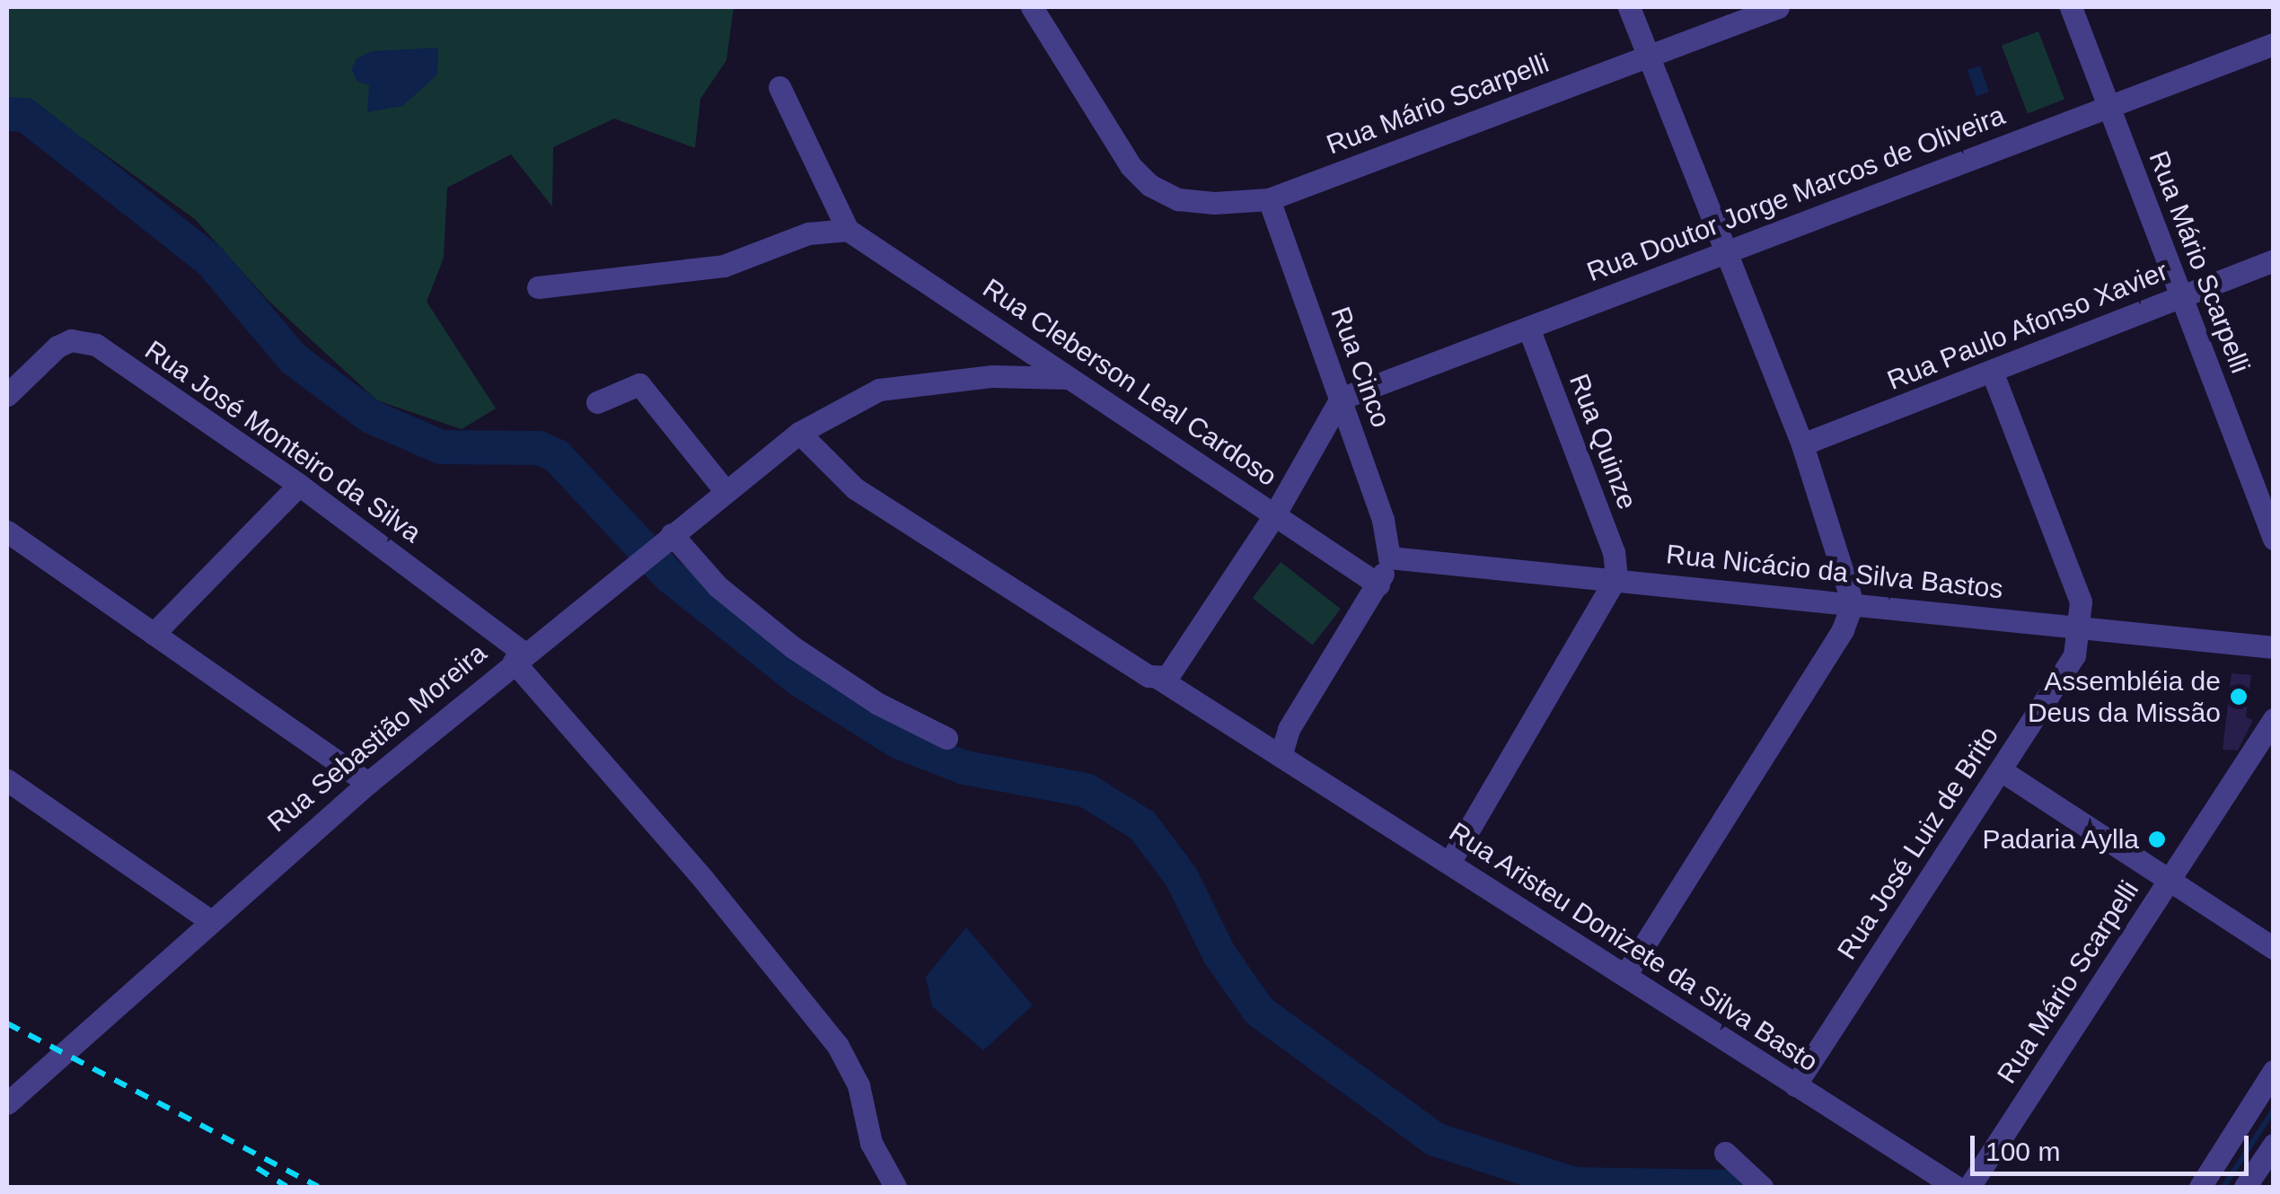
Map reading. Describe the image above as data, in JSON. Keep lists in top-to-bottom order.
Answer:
{
  "streets": {
    "street": [
      "Rua Mário Scarpelli",
      "Rua Doutor Jorge Marcos de Oliveira",
      "Rua Paulo Afonso Xavier",
      "Rua Cinco",
      "Rua Cleberson Leal Cardoso",
      "Rua José Monteiro da Silva",
      "Rua Quinze",
      "Rua Nicácio da Silva Bastos",
      "Rua Sebastião Moreira",
      "Rua José Luiz de Brito",
      "Rua Aristeu Donizete da Silva Basto"
    ]
  },
  "crossings": [
    ["Rua Mário Scarpelli", "Rua Doutor Jorge Marcos de Oliveira"],
    ["Rua Mário Scarpelli", "Rua Paulo Afonso Xavier"],
    ["Rua Mário Scarpelli", "Rua Cinco"],
    ["Rua Doutor Jorge Marcos de Oliveira", "Rua Cinco"],
    ["Rua Doutor Jorge Marcos de Oliveira", "Rua Quinze"],
    ["Rua Cinco", "Rua Nicácio da Silva Bastos"],
    ["Rua Cleberson Leal Cardoso", "Rua Sebastião Moreira"],
    ["Rua José Monteiro da Silva", "Rua Sebastião Moreira"],
    ["Rua Quinze", "Rua Nicácio da Silva Bastos"],
    ["Rua Nicácio da Silva Bastos", "Rua José Luiz de Brito"],
    ["Rua Sebastião Moreira", "Rua Aristeu Donizete da Silva Basto"],
    ["Rua José Luiz de Brito", "Rua Aristeu Donizete da Silva Basto"]
  ],
  "places": ["Assembléia de Deus da Missão", "Padaria Aylla"],
  "scale_bar": "100 m"
}
